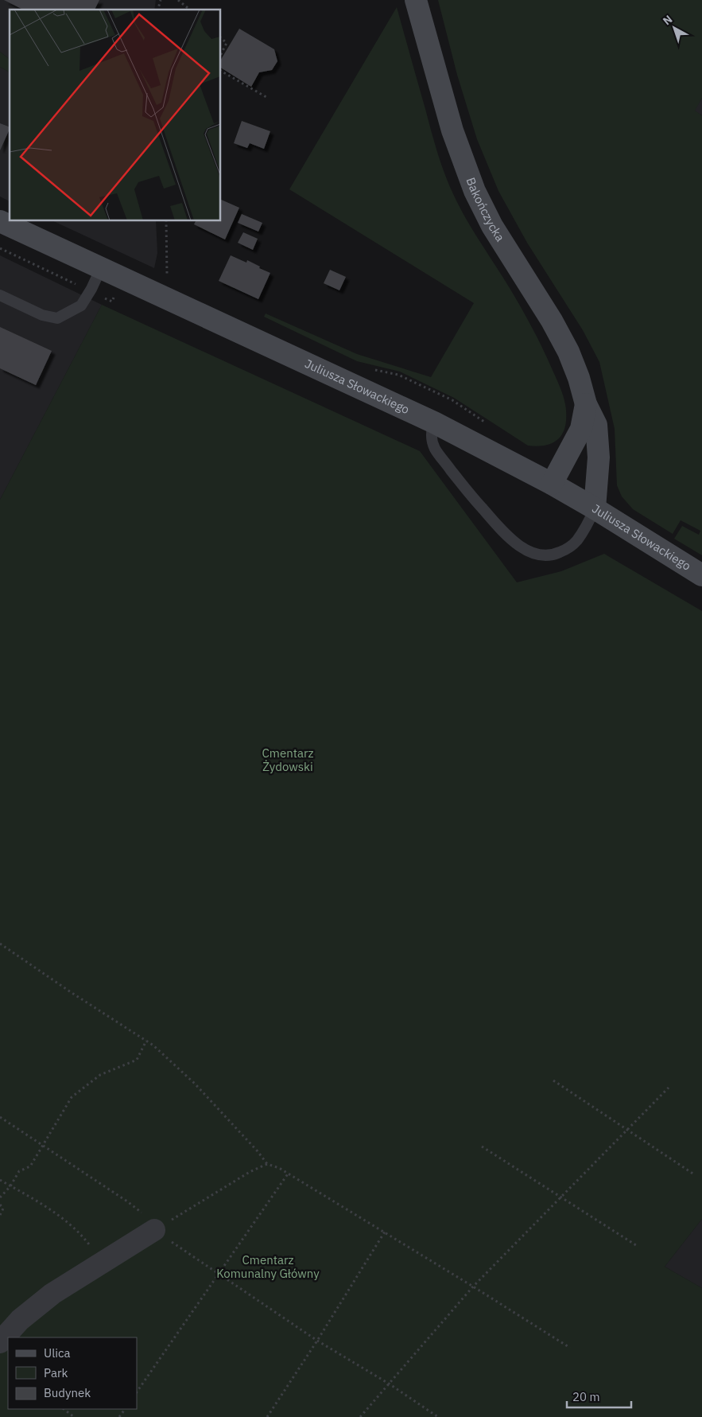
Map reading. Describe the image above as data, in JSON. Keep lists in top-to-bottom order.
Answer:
{
  "streets": {
    "street": ["Bakończycka", "Juliusza Słowackiego"]
  },
  "crossings": [
    ["Bakończycka", "Juliusza Słowackiego"]
  ],
  "parks": ["Cmentarz Żydowski", "Cmentarz Komunalny Główny"],
  "legend": ["Ulica", "Park", "Budynek"],
  "scale_bar": "20 m",
  "north": "top left"
}
